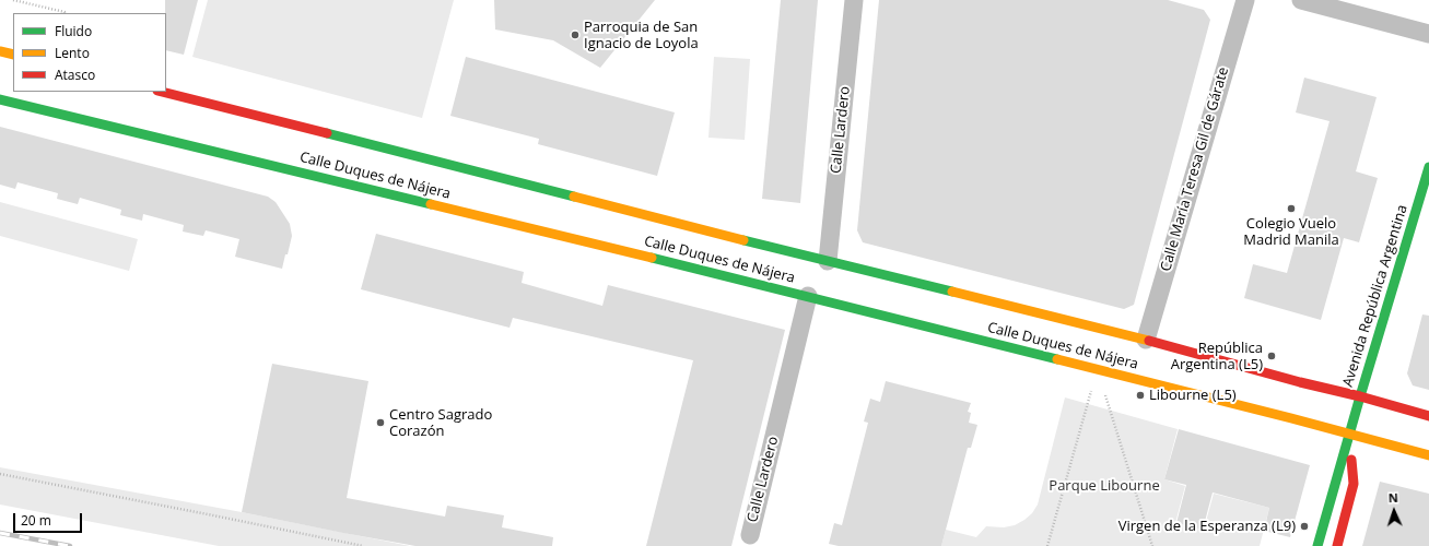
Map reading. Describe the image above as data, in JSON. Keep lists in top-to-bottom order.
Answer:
{
  "streets": {
    "main road": ["Calle Duques de Nájera", "Avenida República Argentina"],
    "street": ["Calle Lardero", "Calle María Teresa Gil de Gárate"]
  },
  "crossings": [
    ["Calle Lardero", "Calle Duques de Nájera"],
    ["Calle María Teresa Gil de Gárate", "Calle Duques de Nájera"],
    ["Calle Duques de Nájera", "Avenida República Argentina"]
  ],
  "parks": ["Parque Libourne"],
  "places": [
    "Parroquia de San Ignacio de Loyola",
    "Colegio Vuelo Madrid Manila",
    "República Argentina (L5)",
    "Libourne (L5)",
    "Centro Sagrado Corazón",
    "Virgen de la Esperanza (L9)"
  ],
  "legend": ["Fluido", "Lento", "Atasco"],
  "scale_bar": "20 m",
  "north": "top"
}
